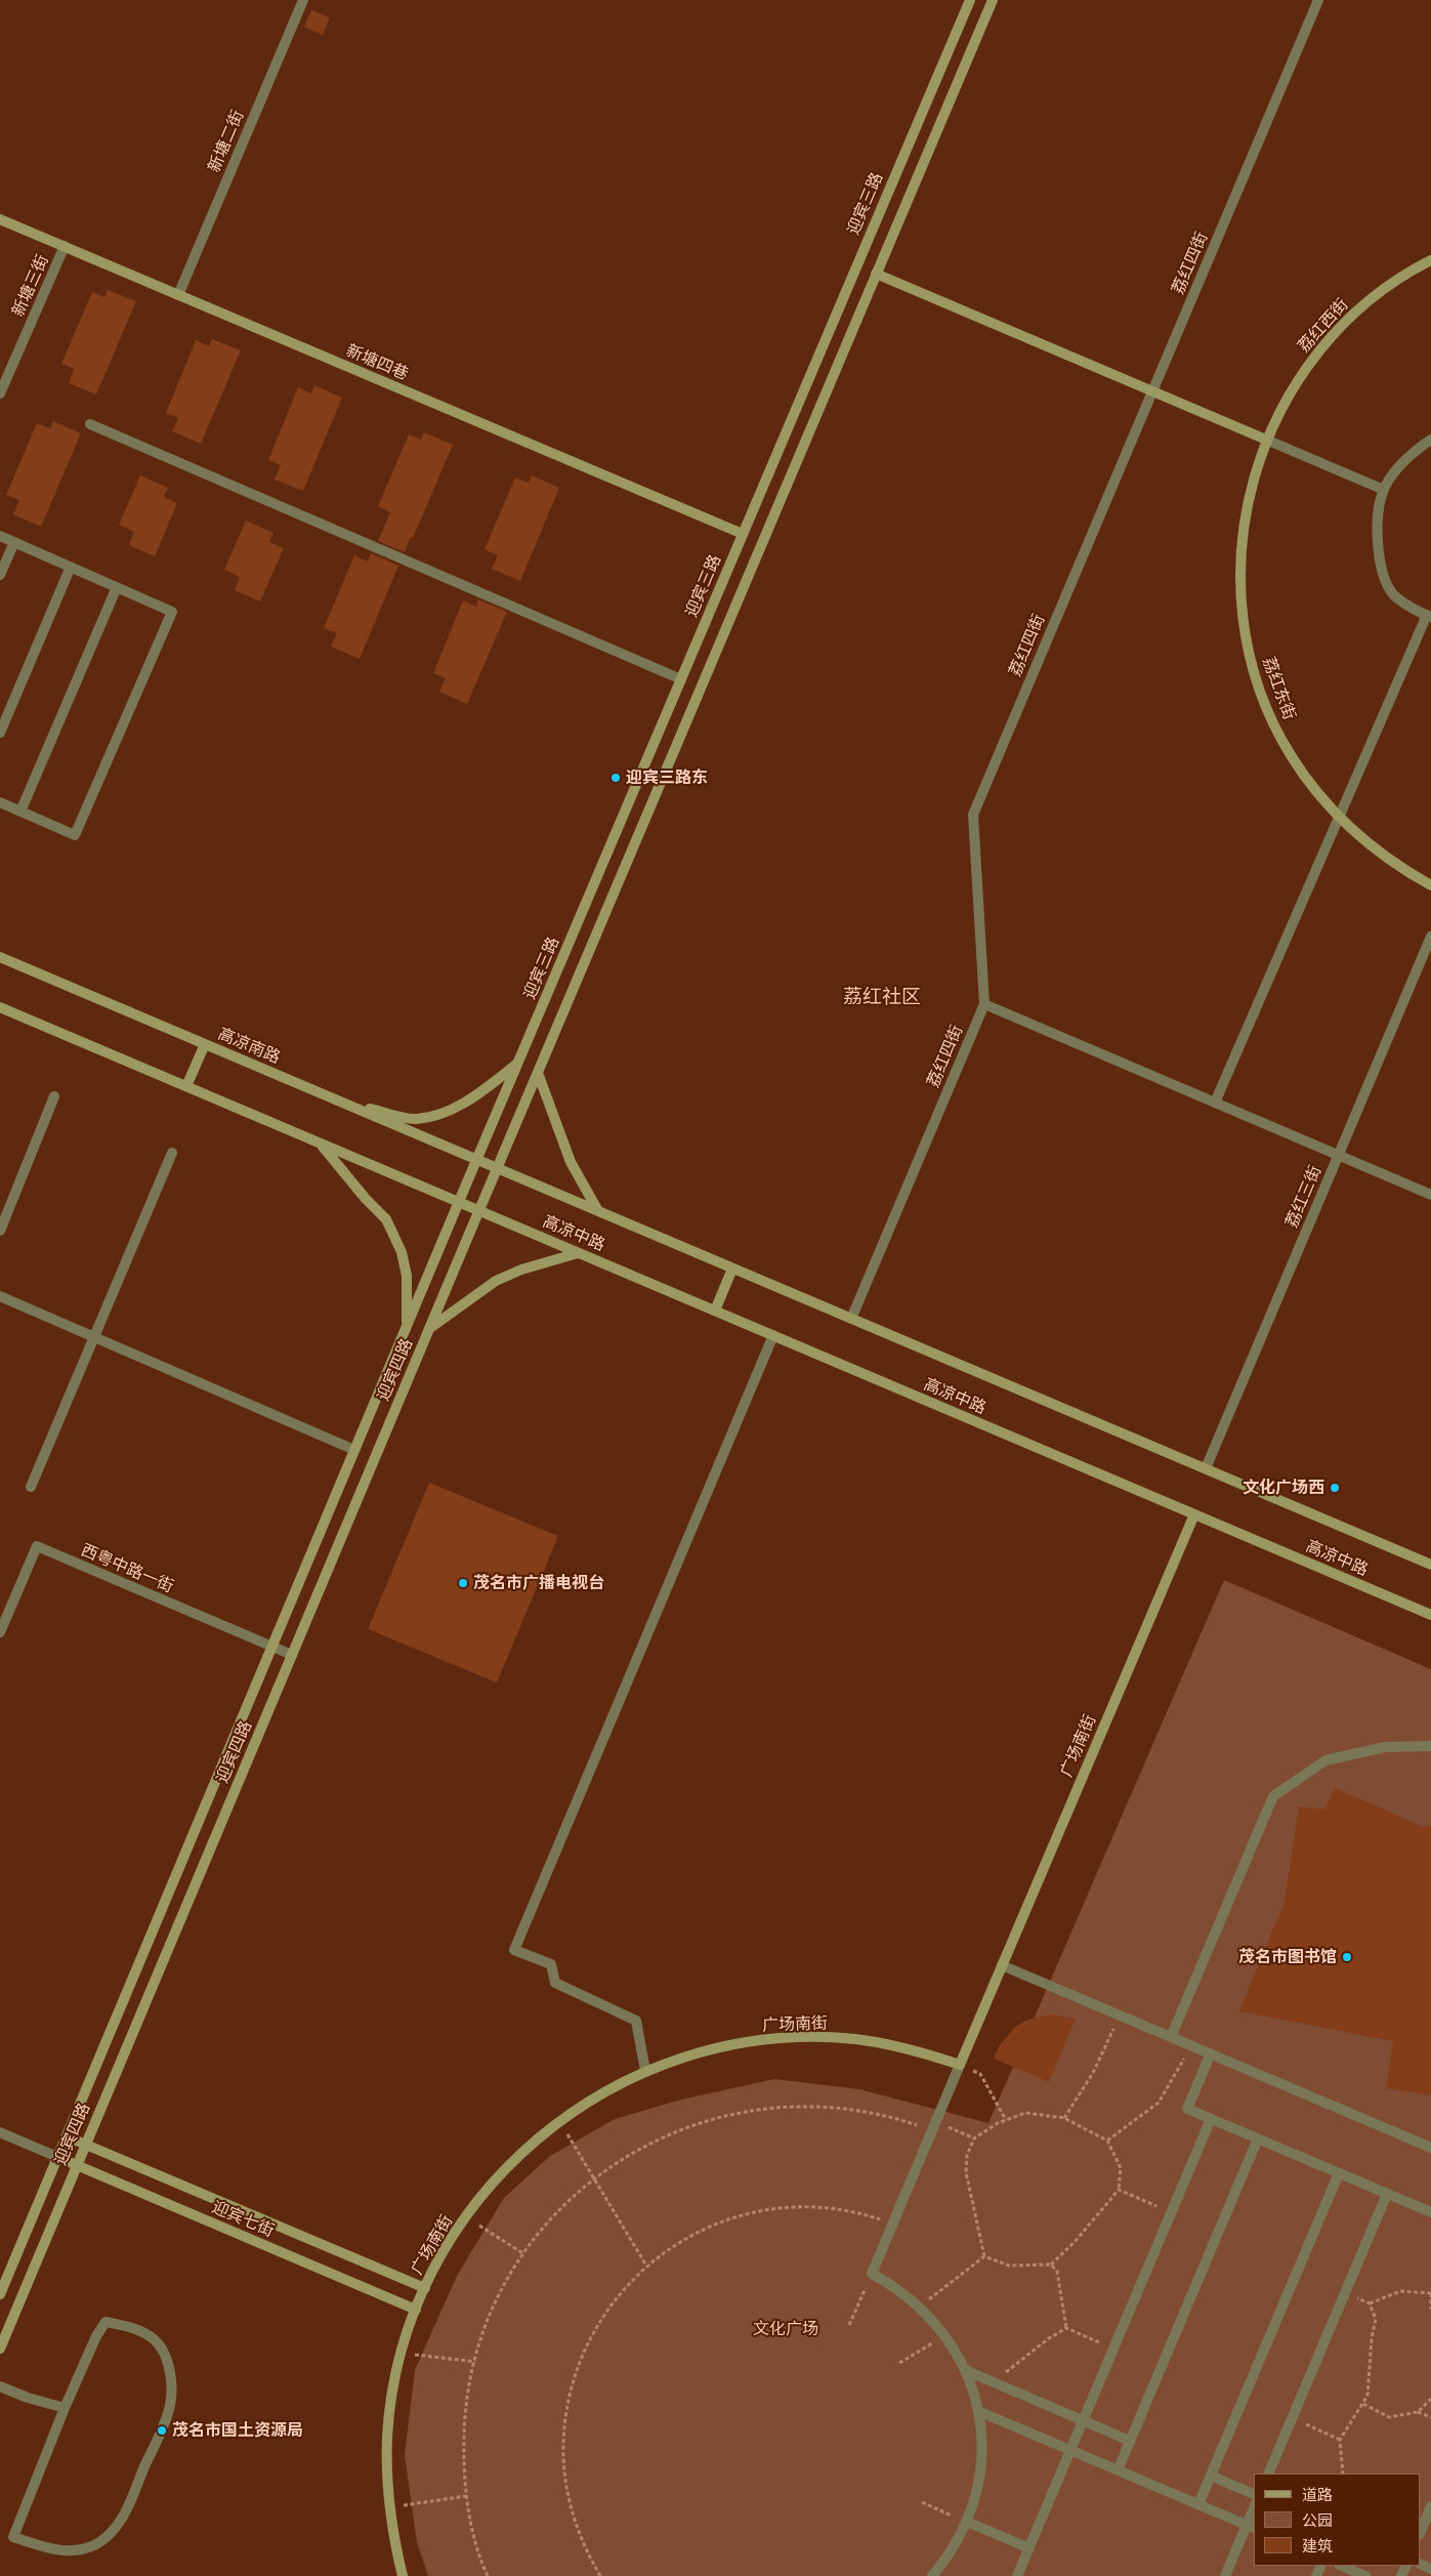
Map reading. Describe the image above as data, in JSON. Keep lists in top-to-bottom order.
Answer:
{
  "streets": {
    "main road": [
      "迎宾三路",
      "荔红西街",
      "新塘四巷",
      "荔红东街",
      "高凉南路",
      "高凉中路",
      "迎宾四路",
      "广场南街",
      "迎宾七街"
    ],
    "street": [
      "新塘二街",
      "荔红四街",
      "新塘三街",
      "荔红三街",
      "西粤中路一街"
    ]
  },
  "crossings": [
    ["新塘二街", "新塘四巷"],
    ["迎宾三路", "新塘四巷"],
    ["迎宾三路", "高凉南路"],
    ["迎宾三路", "高凉中路"],
    ["迎宾三路", "迎宾四路"],
    ["荔红四街", "高凉中路"],
    ["新塘三街", "新塘四巷"],
    ["荔红西街", "荔红东街"],
    ["高凉南路", "高凉中路"],
    ["荔红三街", "高凉中路"],
    ["高凉中路", "迎宾四路"],
    ["高凉中路", "广场南街"],
    ["迎宾四路", "西粤中路一街"],
    ["迎宾四路", "迎宾七街"],
    ["广场南街", "迎宾七街"]
  ],
  "districts": ["荔红社区"],
  "parks": ["文化广场"],
  "places": [
    "迎宾三路东",
    "文化广场西",
    "茂名市广播电视台",
    "茂名市图书馆",
    "茂名市国土资源局"
  ],
  "legend": ["道路", "公园", "建筑"]
}
